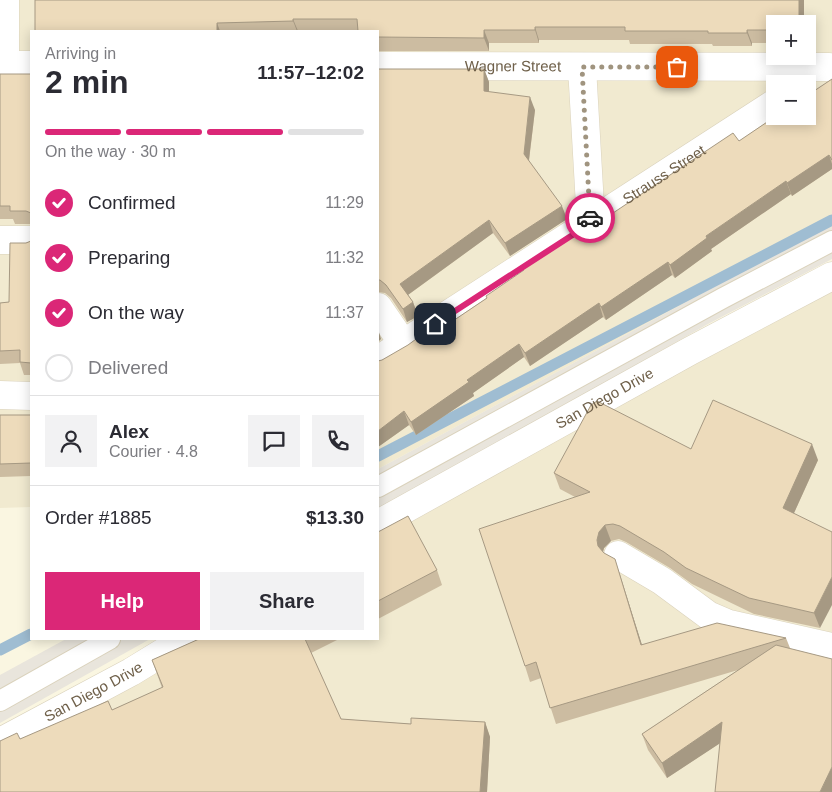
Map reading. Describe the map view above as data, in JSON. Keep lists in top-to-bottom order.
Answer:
{
  "streets": {
    "street": ["Wagner Street", "Strauss Street", "San Diego Drive"]
  },
  "page": {
    "map_buttons": ["+", "−"],
    "heading": ["2 min", "Arriving in", "11:57–12:02"],
    "panel": [
      "Alex",
      "Courier · 4.8",
      "Order #1885",
      "$13.30"
    ],
    "bar": "On the way · 30 m",
    "list": [
      ["Confirmed", "11:29"],
      ["Preparing", "11:32"],
      ["On the way", "11:37"],
      "Delivered"
    ],
    "buttons": ["Help", "Share"]
  }
}
